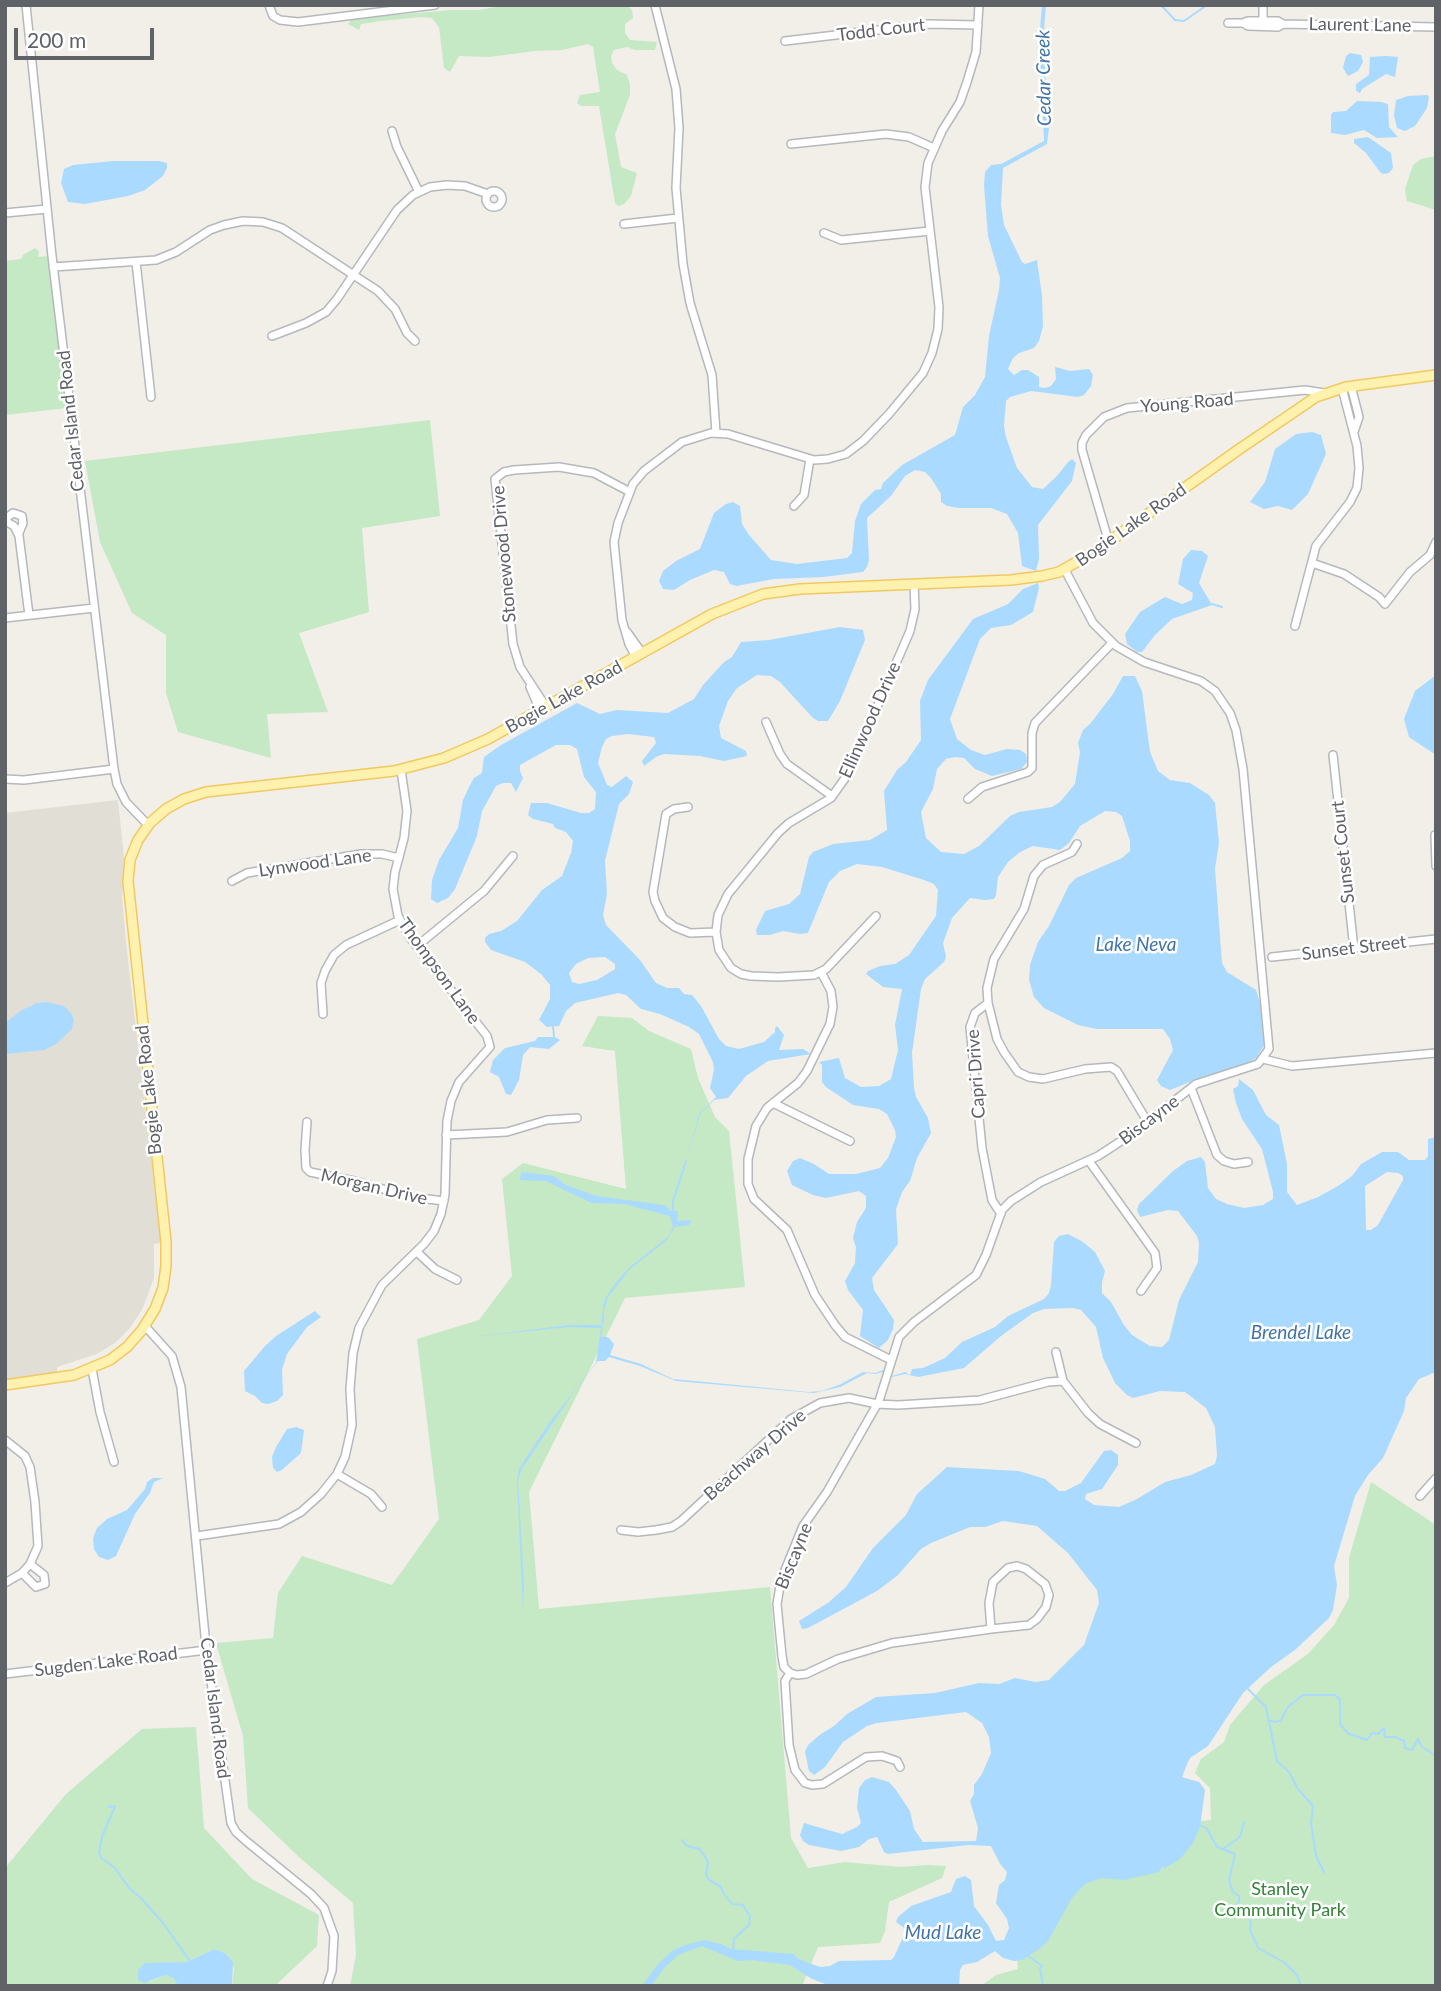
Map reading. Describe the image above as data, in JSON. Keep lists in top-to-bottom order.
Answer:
{
  "streets": {
    "main road": ["Bogie Lake Road"],
    "street": [
      "Laurent Lane",
      "Todd Court",
      "Young Road",
      "Cedar Island Road",
      "Stonewood Drive",
      "Ellinwood Drive",
      "Sunset Court",
      "Lynwood Lane",
      "Sunset Street",
      "Thompson Lane",
      "Capri Drive",
      "Biscayne",
      "Morgan Drive",
      "Beachway Drive",
      "Sugden Lake Road"
    ]
  },
  "crossings": [
    ["Young Road", "Bogie Lake Road"],
    ["Cedar Island Road", "Bogie Lake Road"],
    ["Cedar Island Road", "Sugden Lake Road"],
    ["Bogie Lake Road", "Stonewood Drive"],
    ["Bogie Lake Road", "Ellinwood Drive"],
    ["Bogie Lake Road", "Thompson Lane"],
    ["Sunset Court", "Sunset Street"],
    ["Lynwood Lane", "Thompson Lane"],
    ["Thompson Lane", "Morgan Drive"],
    ["Capri Drive", "Biscayne"],
    ["Biscayne", "Beachway Drive"]
  ],
  "water": [
    "Cedar Creek",
    "Lake Neva",
    "Brendel Lake",
    "Mud Lake"
  ],
  "parks": ["Stanley Community Park"],
  "scale_bar": "200 m"
}
